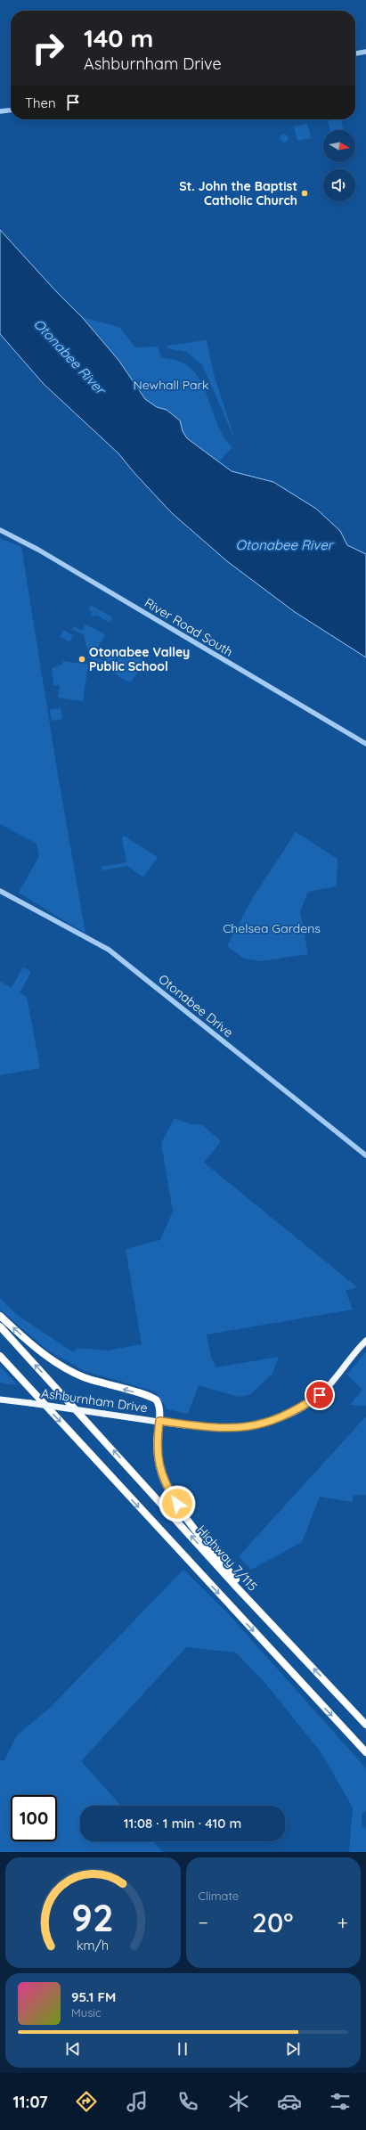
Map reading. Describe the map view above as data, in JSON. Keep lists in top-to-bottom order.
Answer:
{
  "streets": {
    "highway": ["Highway 7/115"],
    "main road": ["Ashburnham Drive"],
    "street": ["River Road South", "Otonabee Drive"]
  },
  "water": ["Otonabee River"],
  "parks": ["Newhall Park", "Chelsea Gardens"],
  "places": ["St. John the Baptist Catholic Church", "Otonabee Valley Public School"],
  "north": "right",
  "page": {
    "turn": ["140 m", "Ashburnham Drive"],
    "then": "Then",
    "limit": "100",
    "trip": "11:08 · 1 min · 410 m",
    "tile": "Climate",
    "heat": ["−", "20°", "+"],
    "song": ["95.1 FM", "Music"],
    "tabs": "11:07",
    "gauge": ["92", "km/h"]
  }
}
